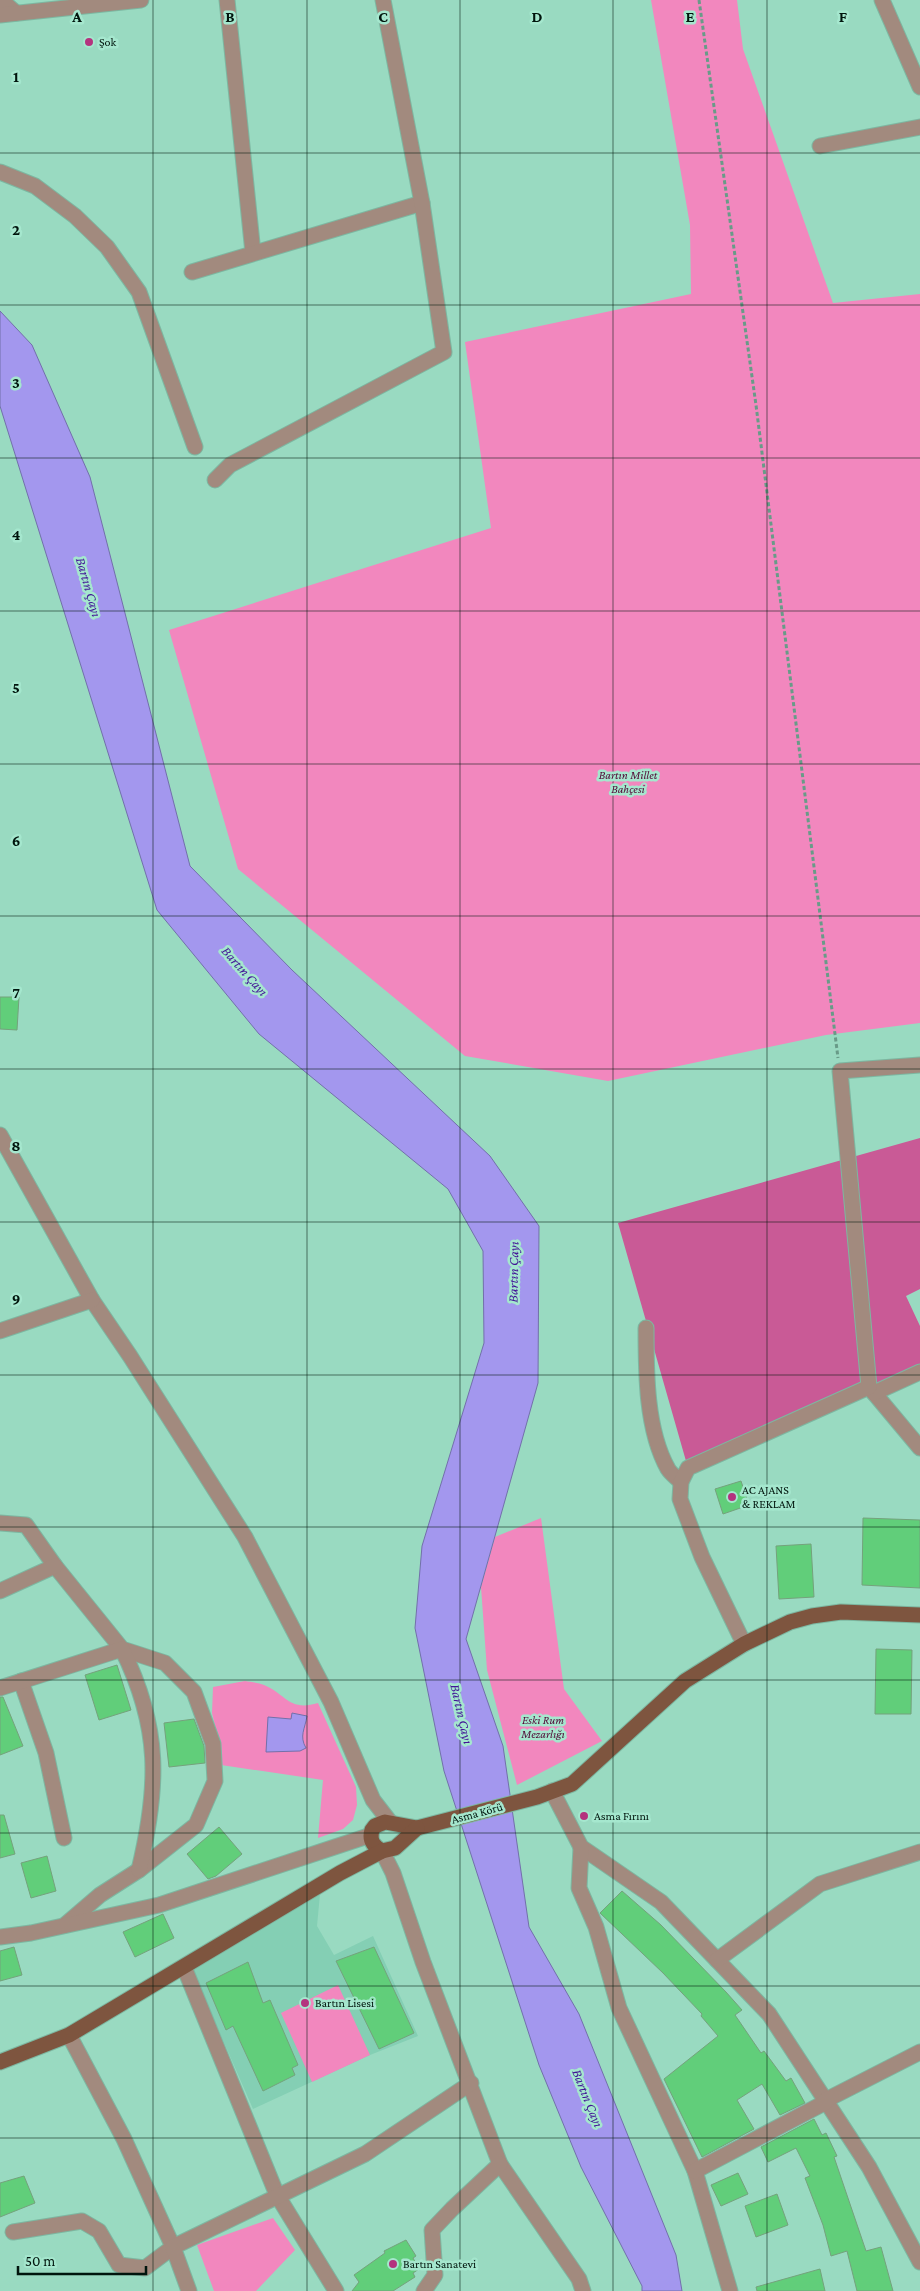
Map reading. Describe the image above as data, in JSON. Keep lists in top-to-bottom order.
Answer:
{
  "streets": {
    "main road": ["Asma Körü"]
  },
  "water": ["Bartın Çayı"],
  "parks": ["Bartın Millet Bahçesi", "Eski Rum Mezarlığı"],
  "places": [
    "Şok",
    "AC AJANS & REKLAM",
    "Asma Fırını",
    "Bartın Lisesi",
    "Bartın Sanatevi"
  ],
  "scale_bar": "50 m",
  "grid": {
    "columns": [
      "A",
      "B",
      "C",
      "D",
      "E",
      "F"
    ],
    "rows": [
      "1",
      "2",
      "3",
      "4",
      "5",
      "6",
      "7",
      "8",
      "9"
    ]
  }
}
